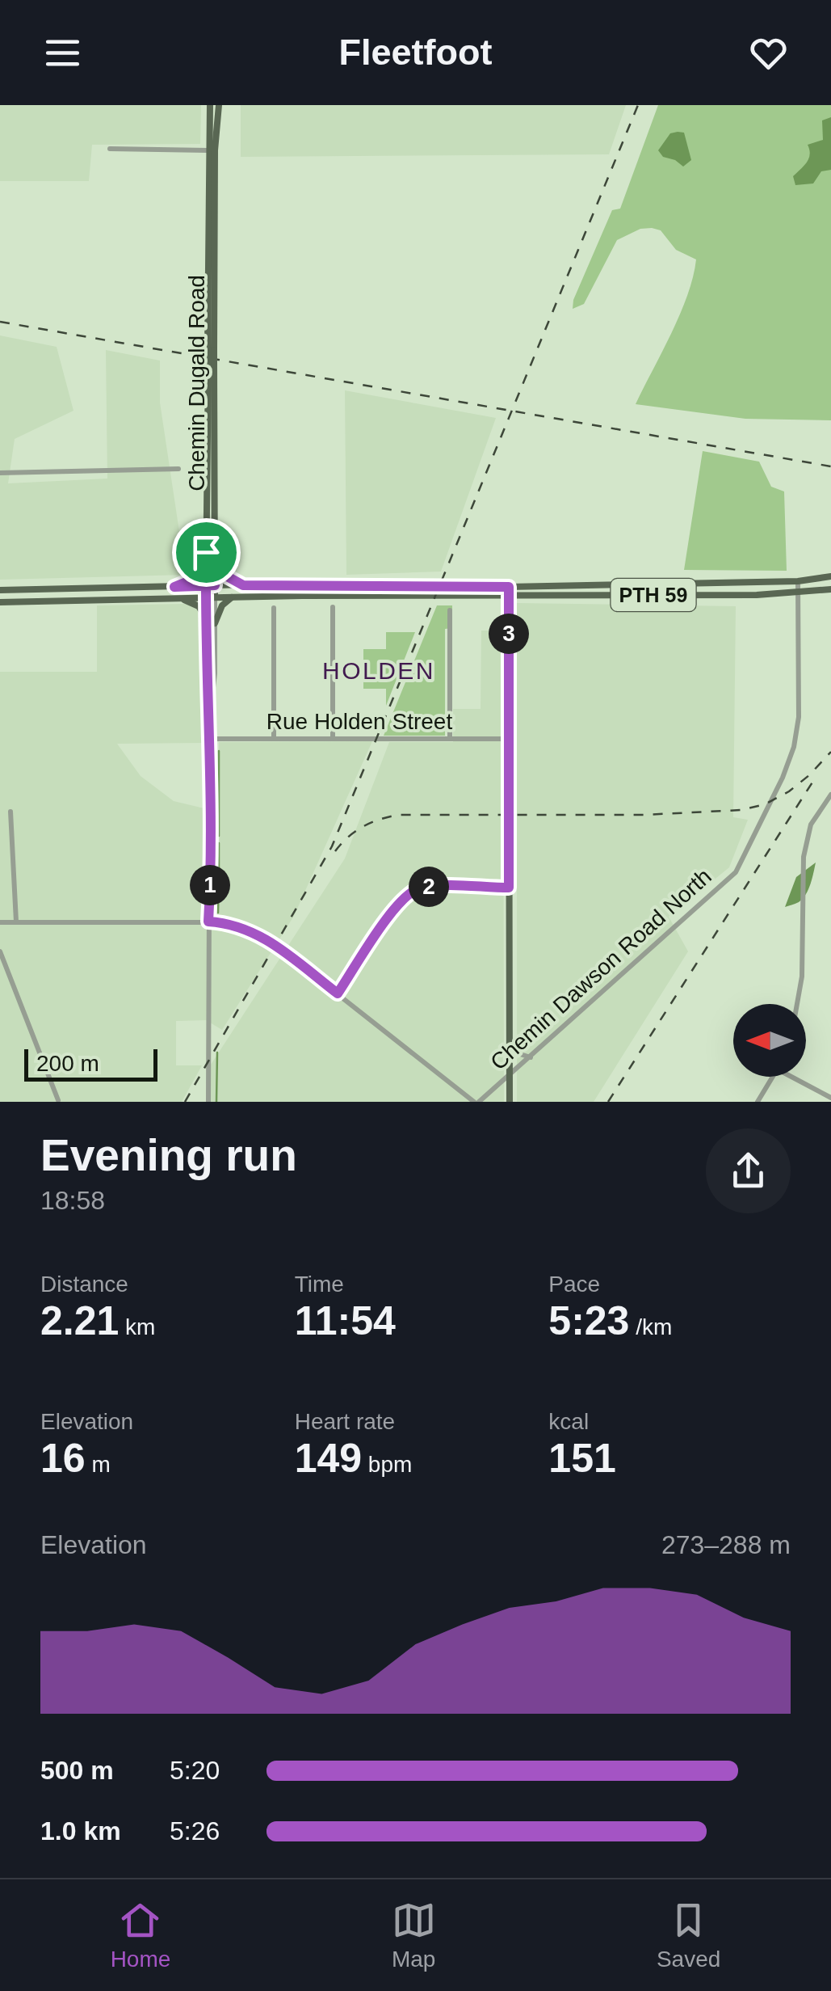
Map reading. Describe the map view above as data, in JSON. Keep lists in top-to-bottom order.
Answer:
{
  "streets": {
    "main road": ["Chemin Dugald Road", "PTH 59"],
    "street": ["Rue Holden Street", "Chemin Dawson Road North"]
  },
  "crossings": [
    ["Chemin Dugald Road", "PTH 59"],
    ["Chemin Dugald Road", "Rue Holden Street"],
    ["PTH 59", "Chemin Dawson Road North"]
  ],
  "districts": ["HOLDEN"],
  "scale_bar": "200 m",
  "north": "left",
  "page": {
    "header": "Fleetfoot",
    "pins": ["3", "1", "2"],
    "scale": "200 m",
    "heading": ["Evening run", "18:58"],
    "stats": [
      ["Distance", "2.21 km"],
      ["Time", "11:54"],
      ["Pace", "5:23 /km"],
      ["Elevation", "16 m"],
      ["Heart rate", "149 bpm"],
      ["kcal", "151"]
    ],
    "chart": ["Elevation", "273–288 m"],
    "list": [
      {
        "name": "500 m",
        "note": "5:20"
      },
      {
        "name": "1.0 km",
        "note": "5:26"
      }
    ],
    "tabs": ["Home", "Map", "Saved"]
  }
}
